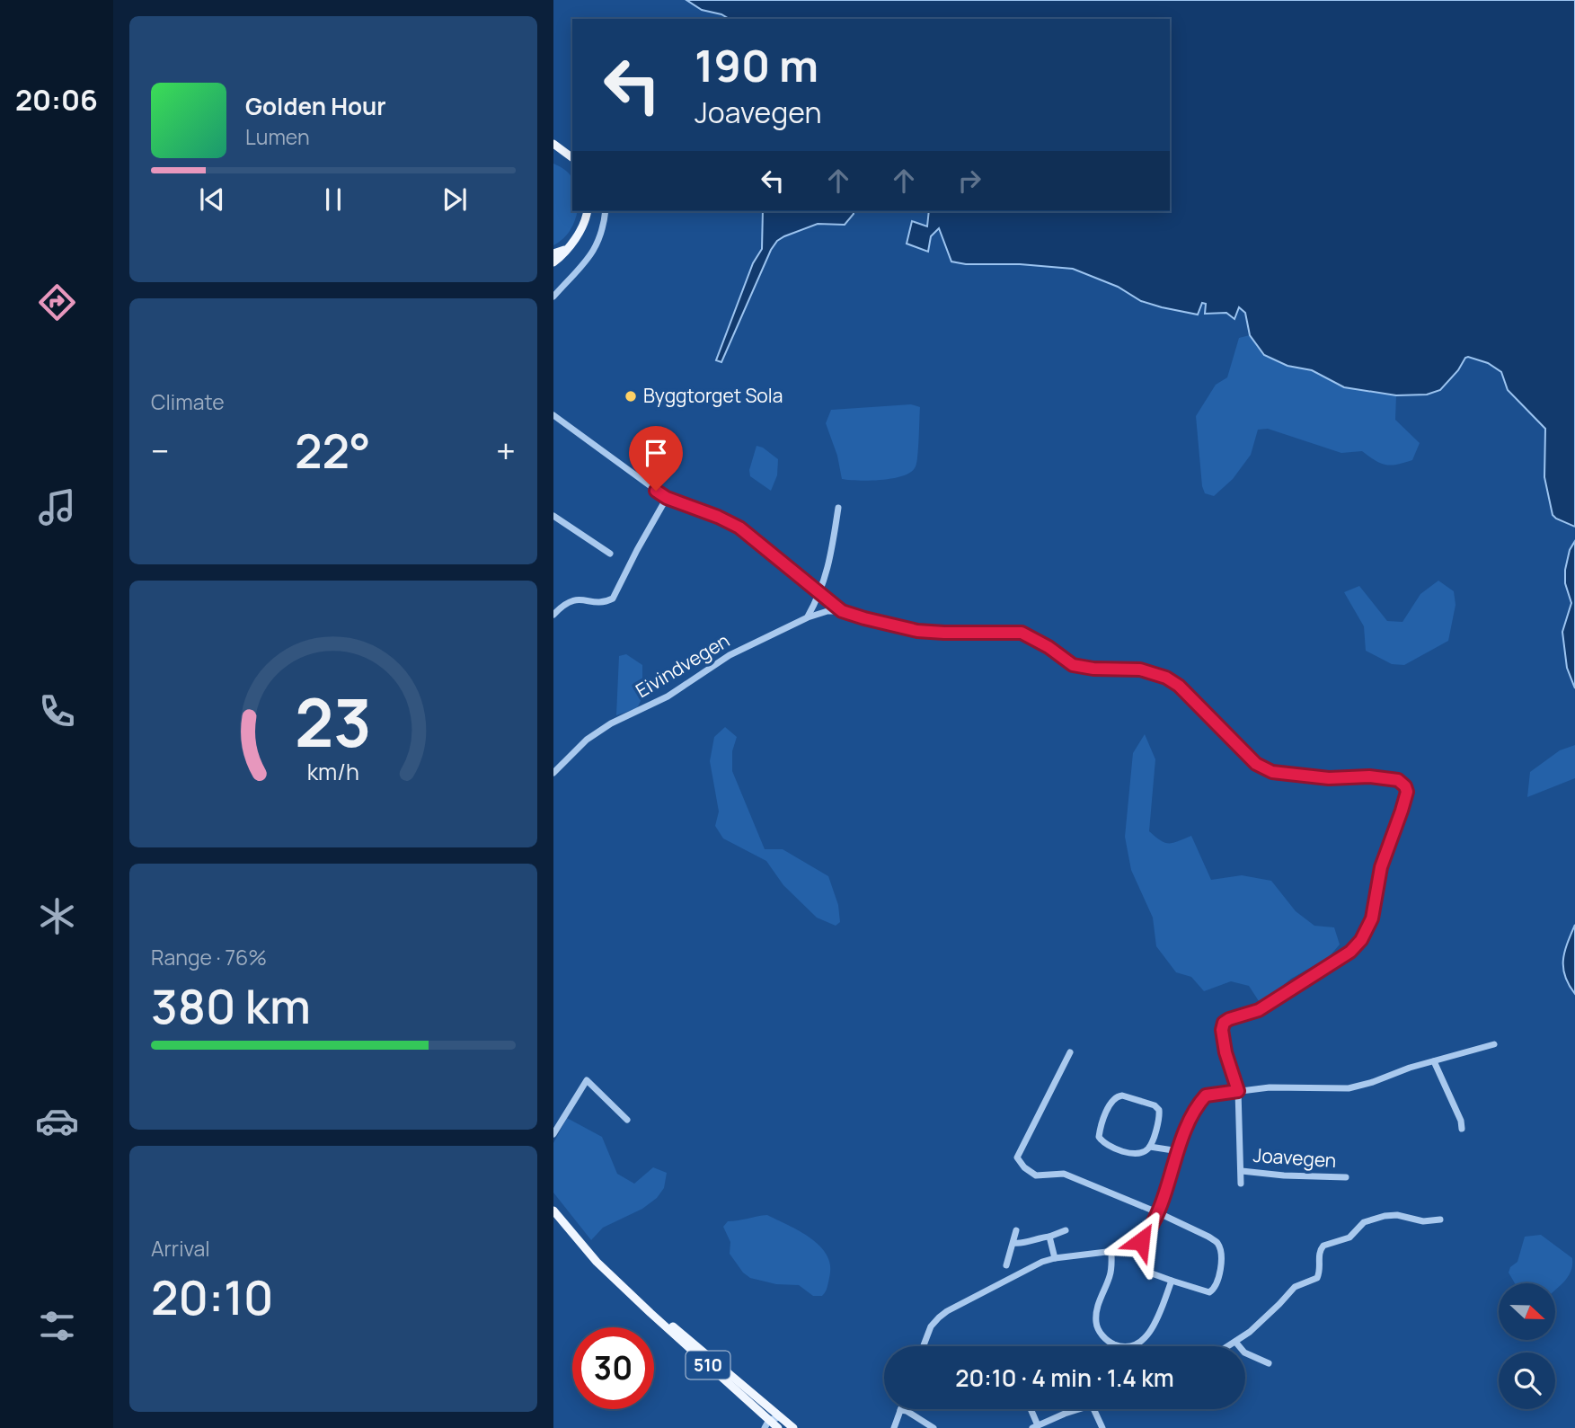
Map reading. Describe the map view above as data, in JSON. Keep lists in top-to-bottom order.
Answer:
{
  "streets": {
    "main road": ["510"],
    "street": ["Eivindvegen", "Joavegen"]
  },
  "crossings": [
    ["Eivindvegen", "Joavegen"]
  ],
  "places": ["Byggtorget Sola"],
  "north": "right",
  "page": {
    "tabs": "20:06",
    "turn": ["190 m", "Joavegen"],
    "song": ["Golden Hour", "Lumen"],
    "tile": [
      "Climate",
      ["Range · 76%", "380 km"],
      ["Arrival", "20:10"]
    ],
    "heat": ["−", "22°", "+"],
    "limit": "30",
    "trip": "20:10 · 4 min · 1.4 km",
    "gauge": ["23", "km/h"]
  }
}
